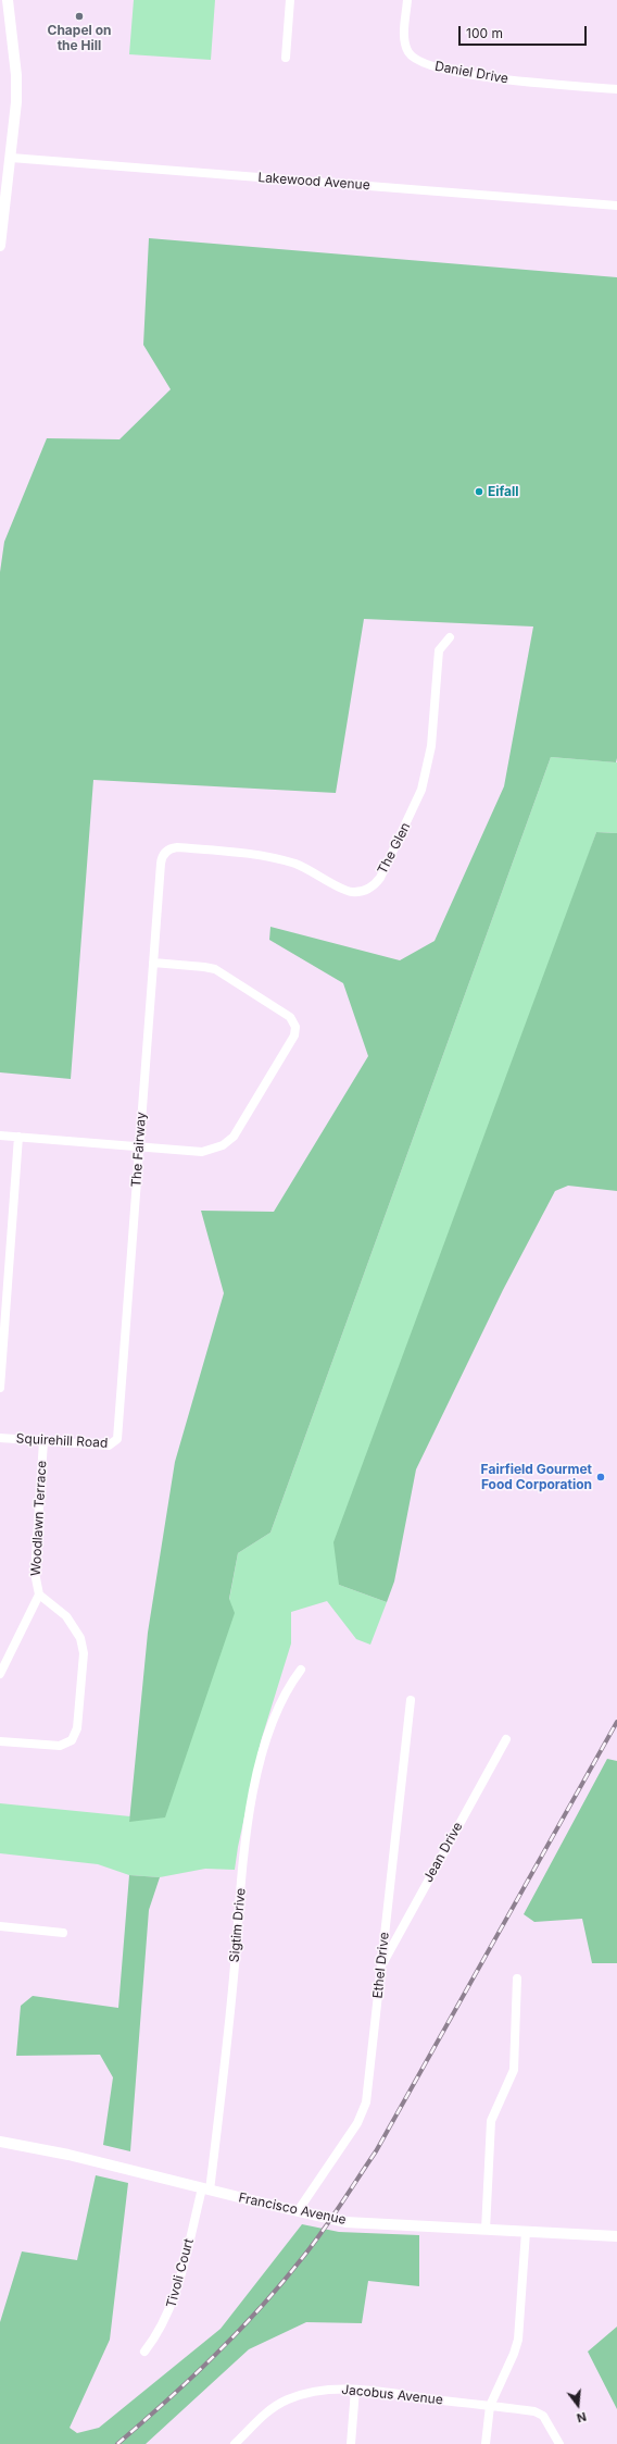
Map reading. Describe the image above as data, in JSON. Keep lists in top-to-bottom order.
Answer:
{
  "streets": {
    "main road": ["Francisco Avenue"],
    "street": [
      "Daniel Drive",
      "Lakewood Avenue",
      "The Glen",
      "The Fairway",
      "Squirehill Road",
      "Woodlawn Terrace",
      "Jean Drive",
      "Sigtim Drive",
      "Ethel Drive",
      "Tivoli Court",
      "Jacobus Avenue"
    ]
  },
  "crossings": [
    ["The Glen", "The Fairway"],
    ["The Fairway", "Squirehill Road"],
    ["Squirehill Road", "Woodlawn Terrace"],
    ["Jean Drive", "Ethel Drive"],
    ["Sigtim Drive", "Francisco Avenue"],
    ["Sigtim Drive", "Tivoli Court"],
    ["Ethel Drive", "Francisco Avenue"],
    ["Francisco Avenue", "Tivoli Court"]
  ],
  "places": ["Chapel on the Hill", "Eifall", "Fairfield Gourmet Food Corporation"],
  "scale_bar": "100 m",
  "north": "bottom"
}
